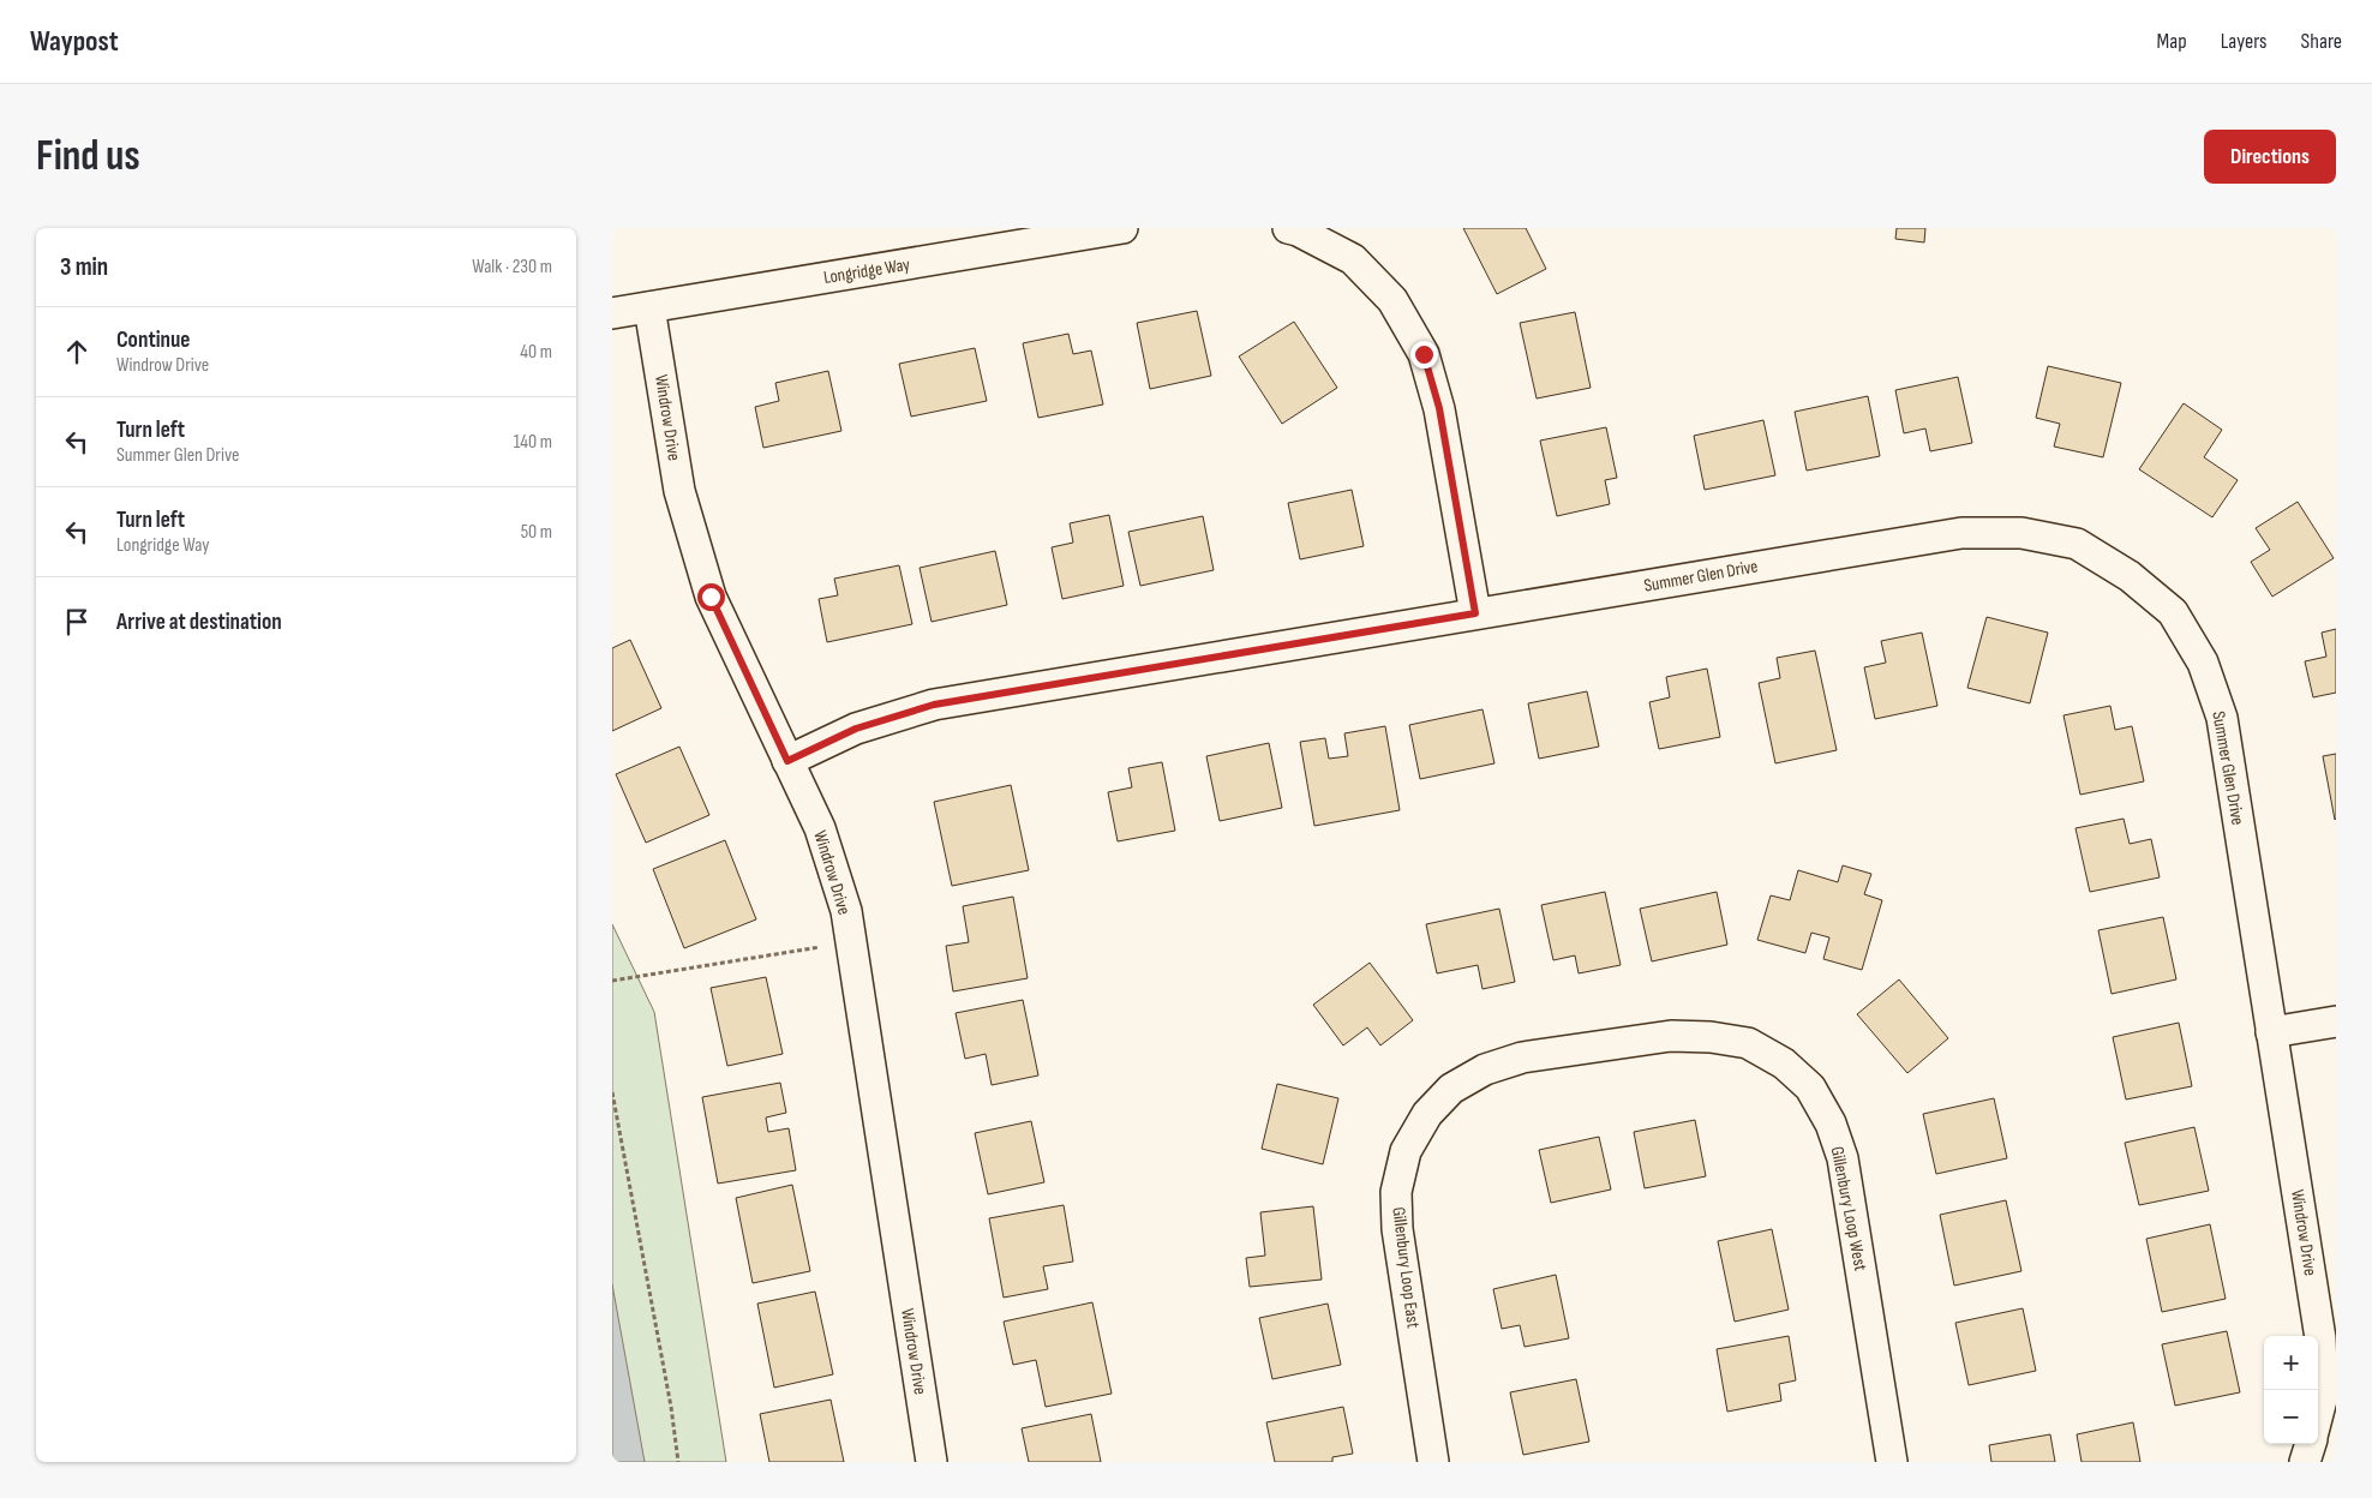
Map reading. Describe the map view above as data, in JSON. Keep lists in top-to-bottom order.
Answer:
{
  "streets": {
    "street": [
      "Longridge Way",
      "Windrow Drive",
      "Summer Glen Drive",
      "Gillenbury Loop West",
      "Gillenbury Loop East"
    ]
  },
  "crossings": [
    ["Longridge Way", "Windrow Drive"],
    ["Windrow Drive", "Summer Glen Drive"],
    ["Gillenbury Loop West", "Gillenbury Loop East"]
  ],
  "page": {
    "header": "Waypost",
    "nav": ["Map", "Layers", "Share"],
    "buttons": "Directions",
    "title": "Find us",
    "heading": ["3 min", "Walk · 230 m"],
    "list": [
      ["Continue", "Windrow Drive", "40 m"],
      ["Turn left", "Summer Glen Drive", "140 m"],
      ["Turn left", "Longridge Way", "50 m"],
      "Arrive at destination"
    ],
    "map_buttons": ["+", "−"]
  }
}
